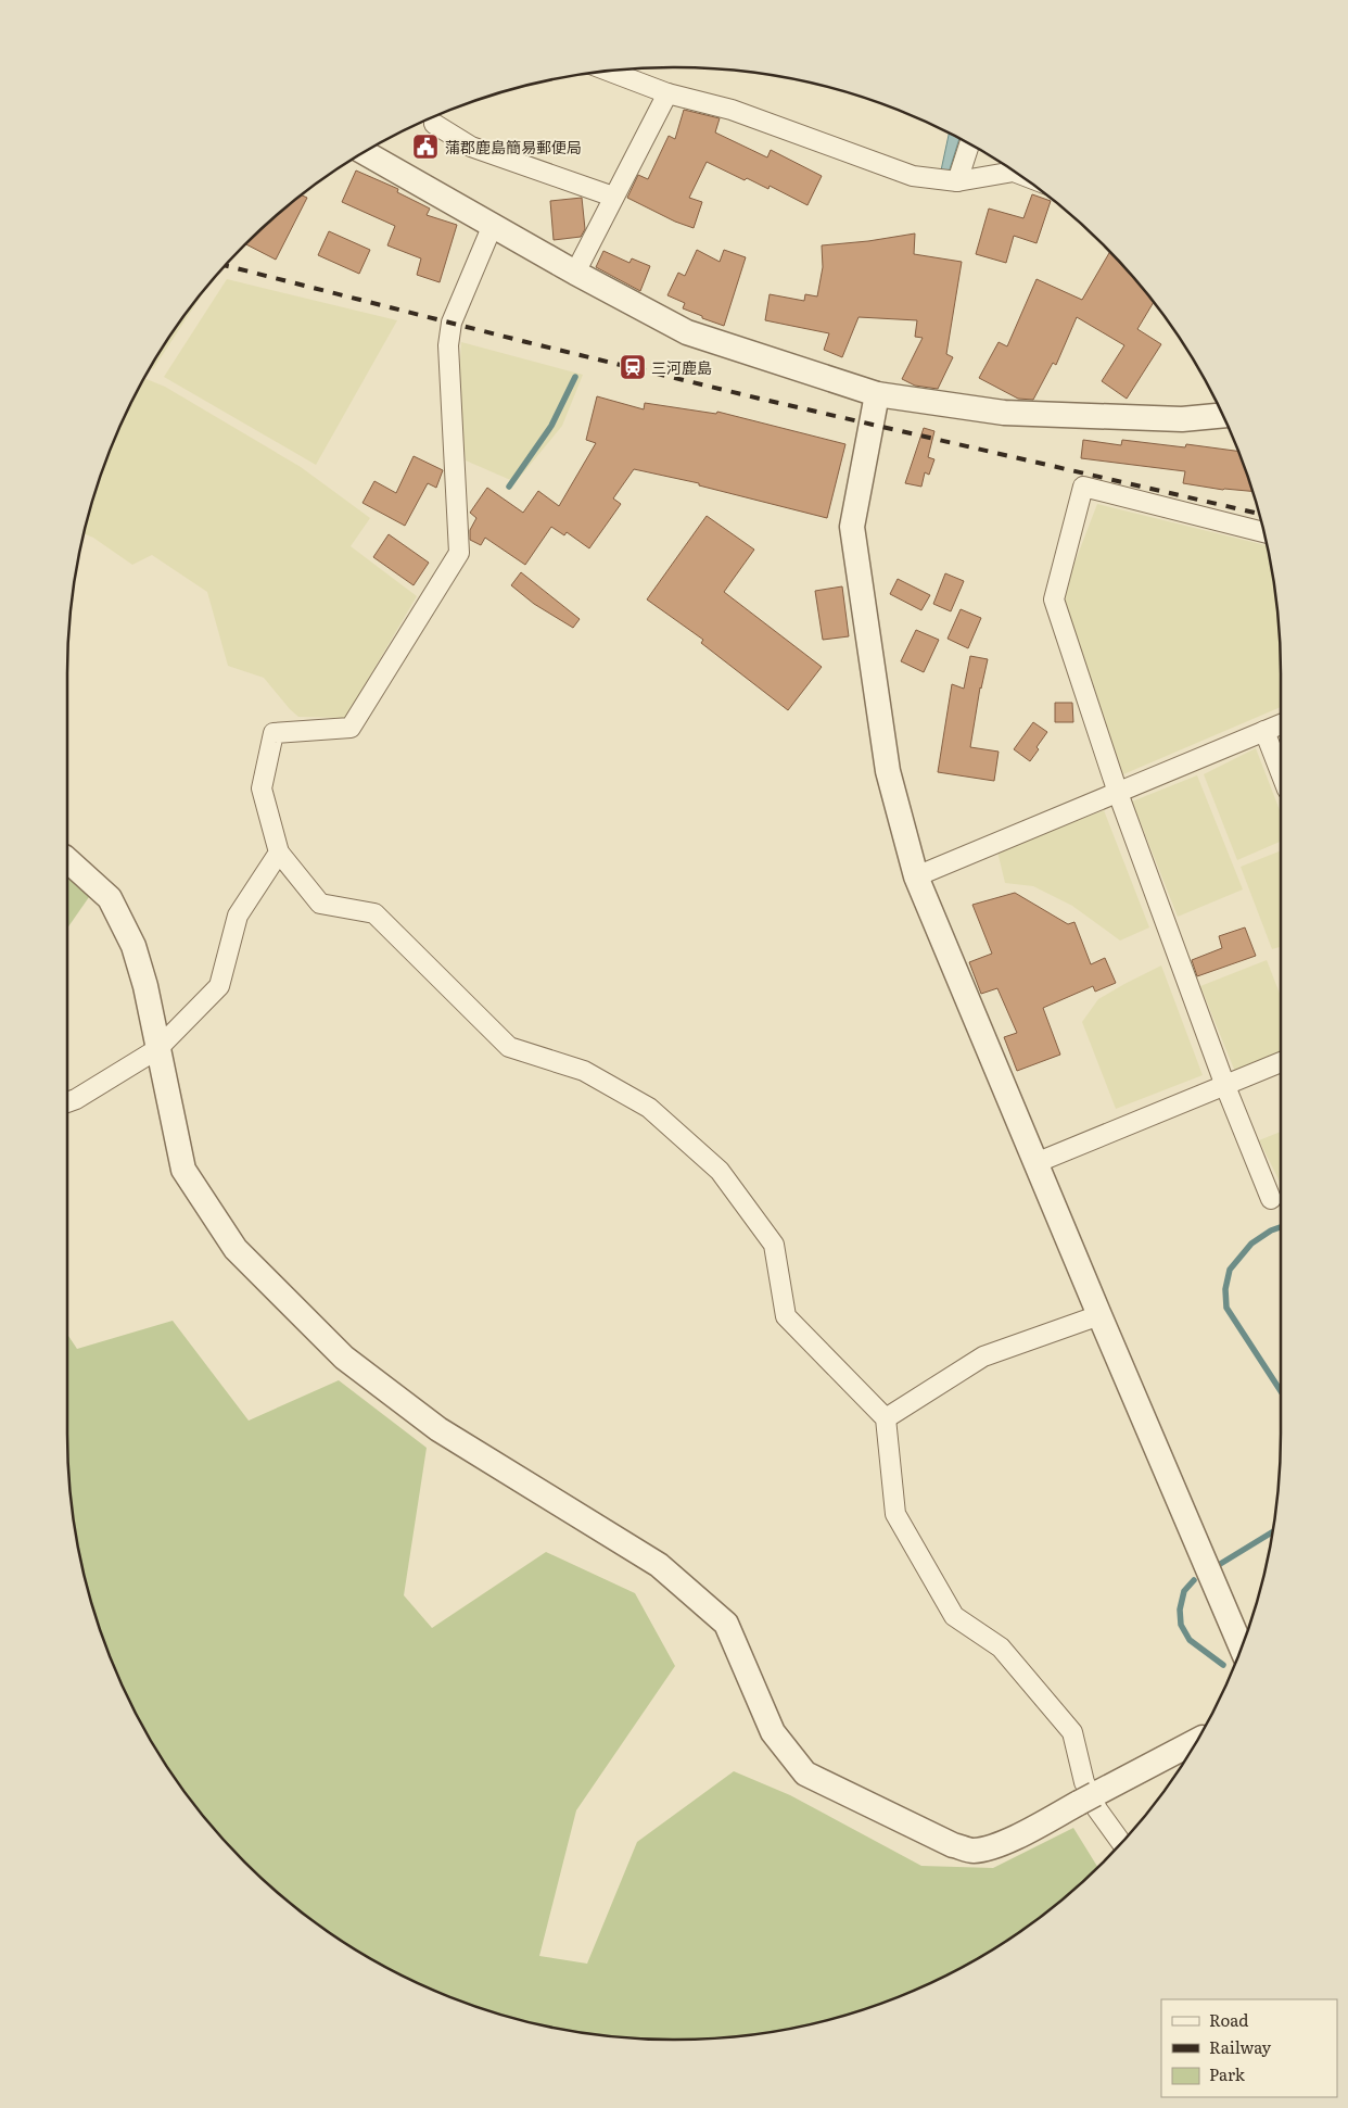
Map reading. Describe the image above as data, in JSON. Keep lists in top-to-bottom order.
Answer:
{
  "places": {
    "public building": ["蒲郡鹿島簡易郵便局"],
    "station": ["三河鹿島"]
  },
  "legend": ["Road", "Railway", "Park"]
}
